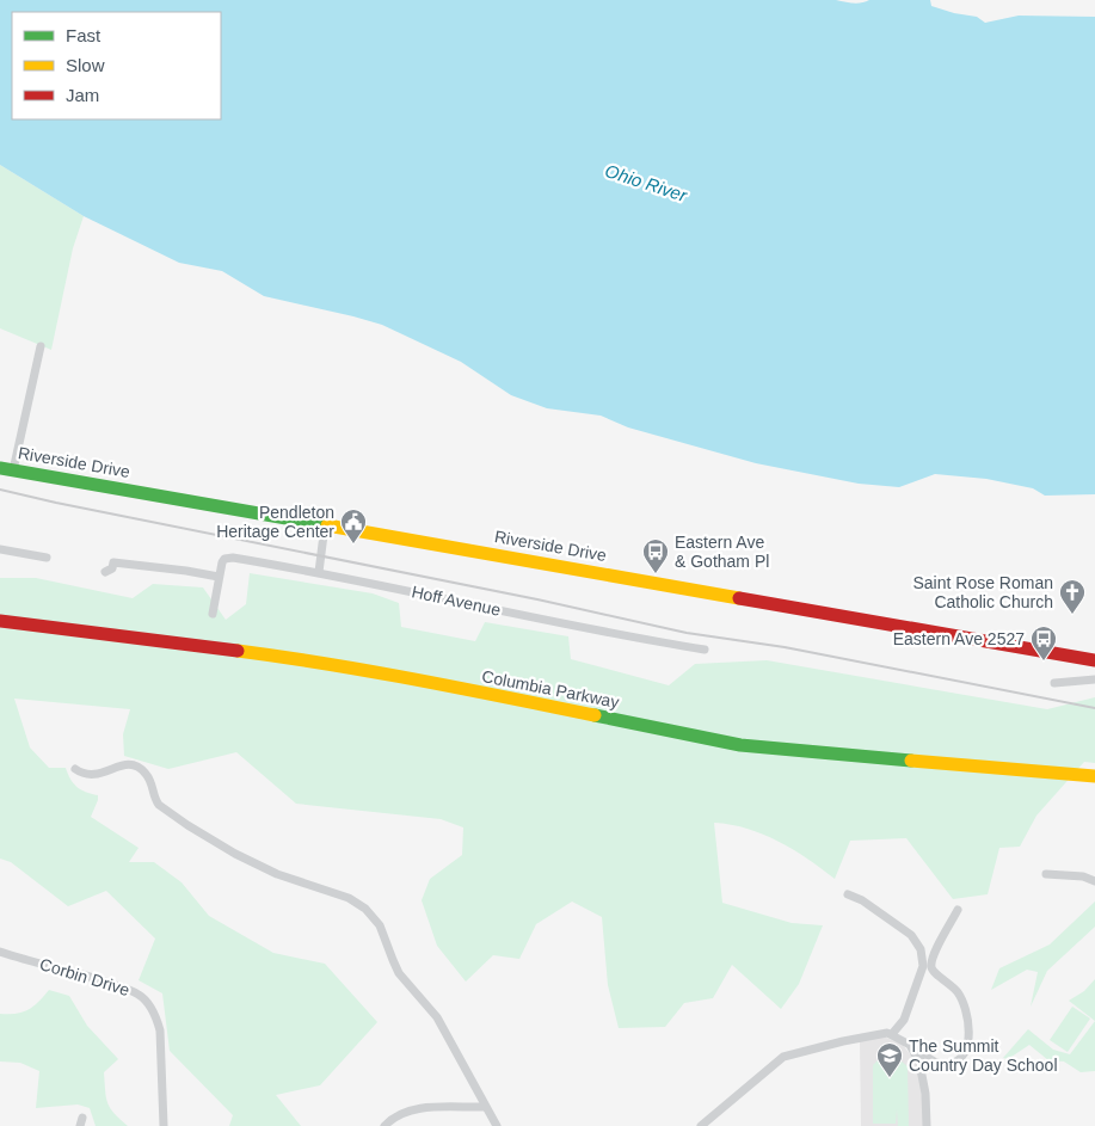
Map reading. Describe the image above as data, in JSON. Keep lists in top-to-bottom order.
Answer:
{
  "streets": {
    "main road": ["Riverside Drive", "Columbia Parkway"],
    "street": ["Hoff Avenue", "Corbin Drive"]
  },
  "water": ["Ohio River"],
  "places": {
    "public building": ["Pendleton Heritage Center"],
    "bus stop": ["Eastern Ave & Gotham Pl", "Eastern Ave 2527"],
    "church": ["Saint Rose Roman Catholic Church"],
    "school or university": ["The Summit Country Day School"]
  },
  "legend": ["Fast", "Slow", "Jam"]
}
